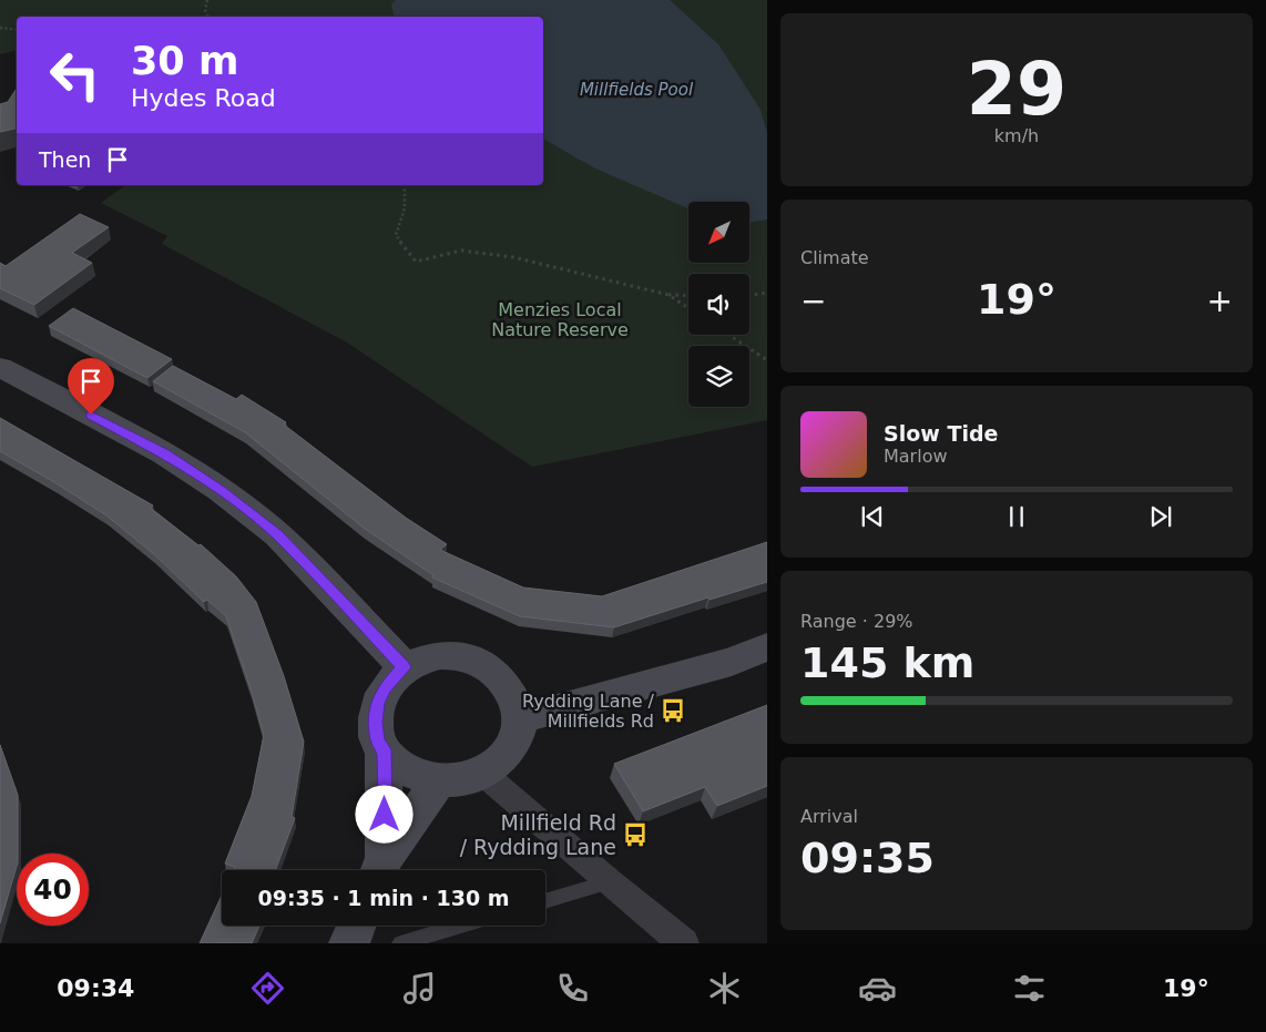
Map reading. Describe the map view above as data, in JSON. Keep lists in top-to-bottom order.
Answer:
{
  "water": ["Millfields Pool"],
  "parks": ["Menzies Local Nature Reserve"],
  "places": {
    "bus stop": ["Rydding Lane / Millfields Rd", "Millfield Rd / Rydding Lane"]
  },
  "north": "bottom left",
  "page": {
    "tile": [
      ["29", "km/h"],
      "Climate",
      ["Range · 29%", "145 km"],
      ["Arrival", "09:35"]
    ],
    "turn": ["30 m", "Hydes Road"],
    "then": "Then",
    "heat": ["−", "19°", "+"],
    "song": ["Slow Tide", "Marlow"],
    "limit": "40",
    "trip": "09:35 · 1 min · 130 m",
    "tabs": ["09:34", "19°"]
  }
}
